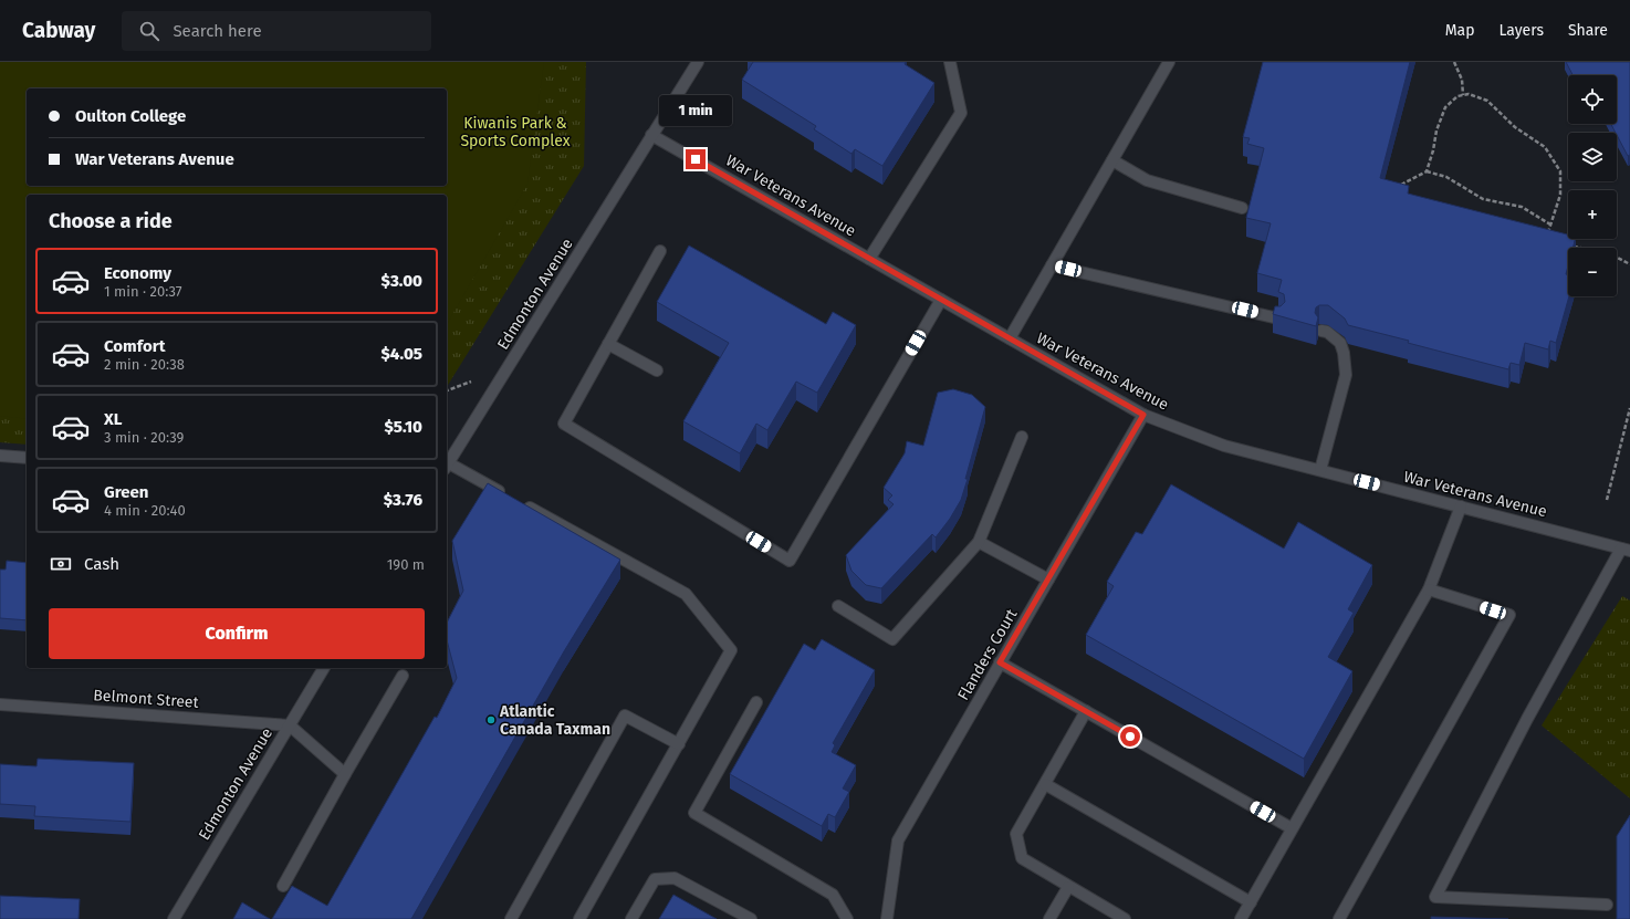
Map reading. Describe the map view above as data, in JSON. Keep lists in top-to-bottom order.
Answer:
{
  "streets": {
    "street": [
      "War Veterans Avenue",
      "Edmonton Avenue",
      "Flanders Court",
      "Belmont Street"
    ]
  },
  "crossings": [
    ["War Veterans Avenue", "Edmonton Avenue"],
    ["War Veterans Avenue", "Flanders Court"],
    ["Edmonton Avenue", "Belmont Street"]
  ],
  "parks": ["Kiwanis Park & Sports Complex"],
  "places": ["Atlantic Canada Taxman"],
  "page": {
    "header": "Cabway",
    "search": "Search here",
    "nav": ["Map", "Layers", "Share"],
    "map_buttons": ["+", "−"],
    "banner": ["Oulton College", "War Veterans Avenue"],
    "bubble": "1 min",
    "heading": "Choose a ride",
    "list": [
      {
        "name": "Economy",
        "note": "1 min · 20:37",
        "value": "$3.00"
      },
      {
        "name": "Comfort",
        "note": "2 min · 20:38",
        "value": "$4.05"
      },
      {
        "name": "XL",
        "note": "3 min · 20:39",
        "value": "$5.10"
      },
      {
        "name": "Green",
        "note": "4 min · 20:40",
        "value": "$3.76"
      }
    ],
    "pay": ["Cash", "190 m"],
    "buttons": "Confirm"
  }
}
